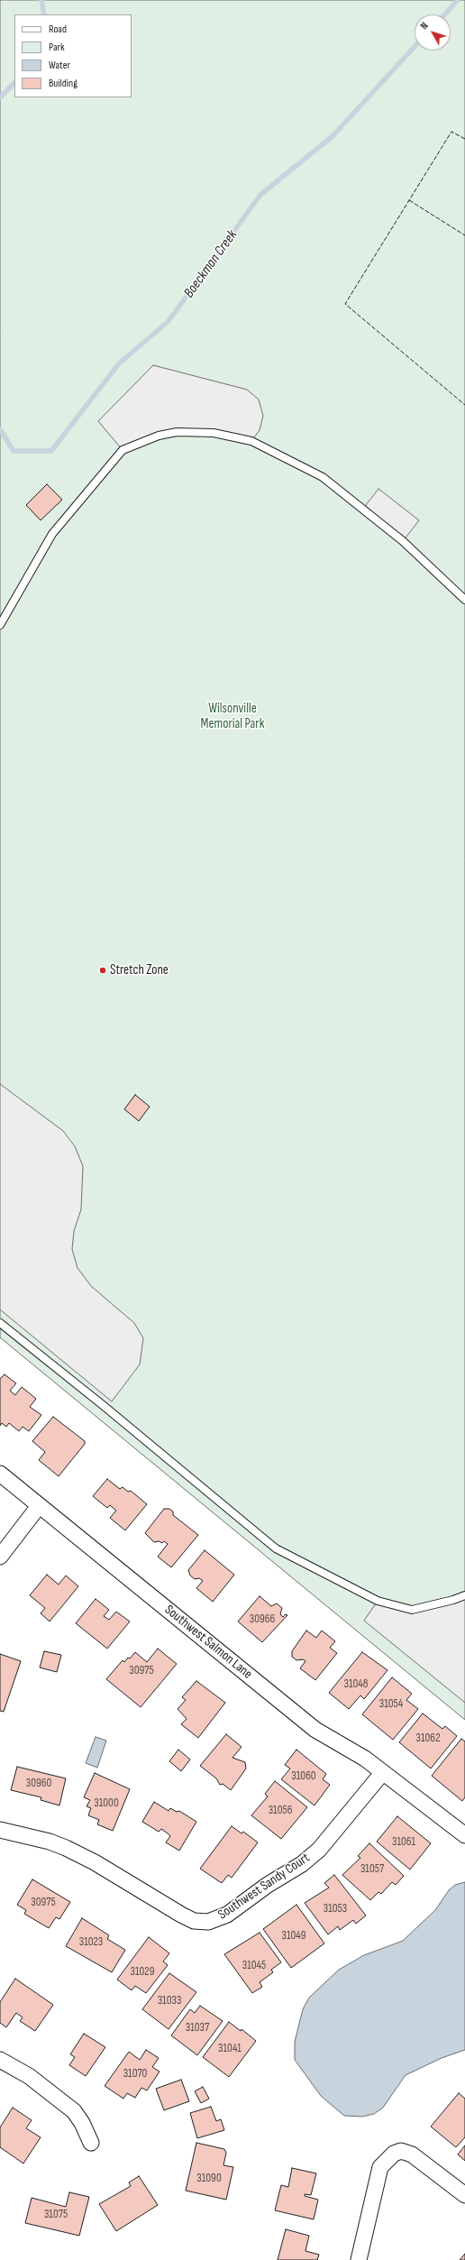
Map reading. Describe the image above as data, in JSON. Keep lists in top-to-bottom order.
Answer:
{
  "streets": {
    "street": ["Southwest Salmon Lane", "Southwest Sandy Court"]
  },
  "crossings": [
    ["Southwest Salmon Lane", "Southwest Sandy Court"]
  ],
  "water": ["Boeckman Creek"],
  "parks": ["Wilsonville Memorial Park"],
  "places": ["Stretch Zone"],
  "house_numbers": [
    "30966",
    "30975",
    "31048",
    "31054",
    "31062",
    "31060",
    "30960",
    "31000",
    "31056",
    "31061",
    "31057",
    "30975",
    "31053",
    "31049",
    "31023",
    "31045",
    "31029",
    "31033",
    "31037",
    "31041",
    "31070",
    "31090",
    "31075"
  ],
  "legend": [
    "Road",
    "Park",
    "Water",
    "Building"
  ],
  "north": "top left"
}
